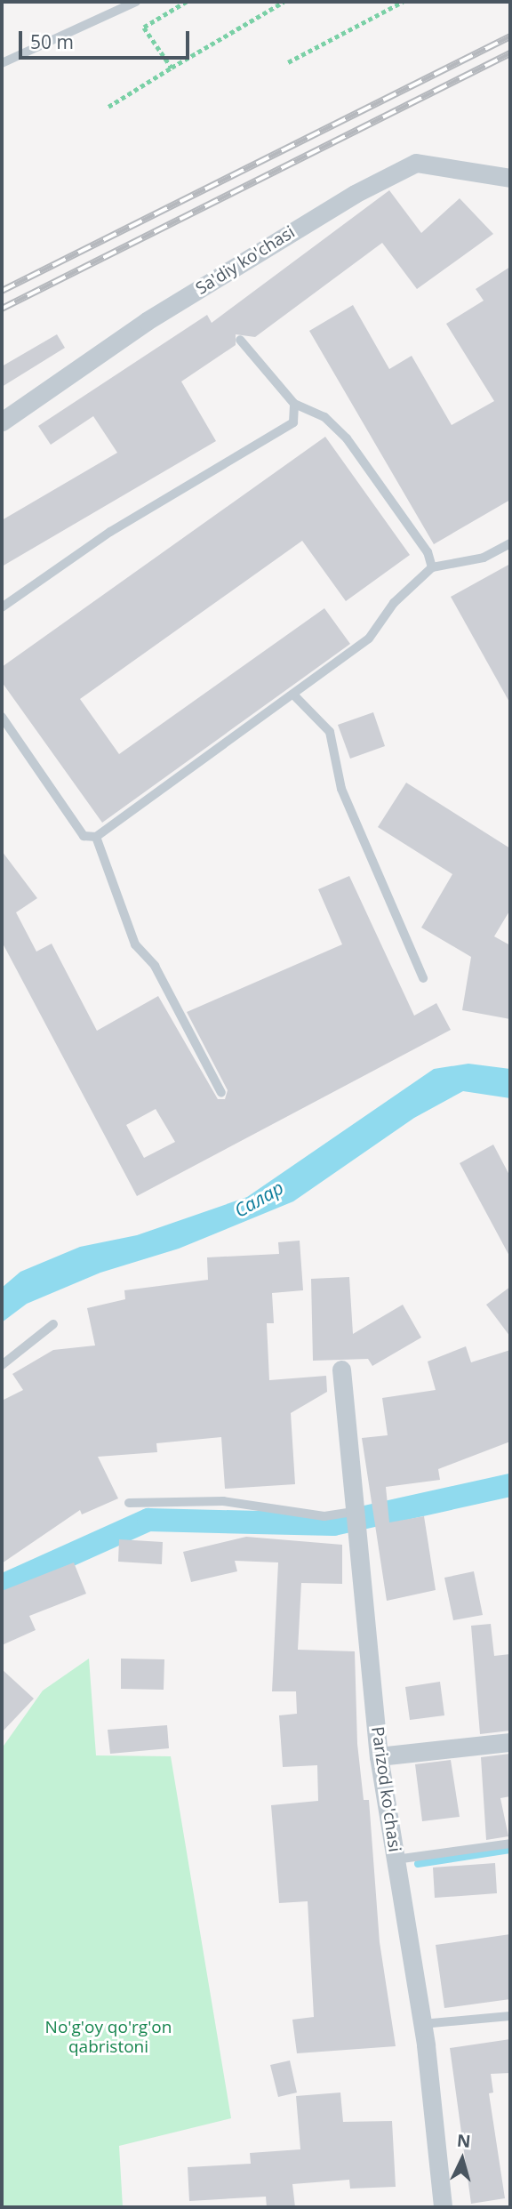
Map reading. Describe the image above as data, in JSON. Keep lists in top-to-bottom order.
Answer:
{
  "streets": {
    "street": ["Sa'diy ko'chasi", "Parizod ko'chasi"]
  },
  "water": ["Салар"],
  "parks": ["No'g'oy qo'rg'on qabristoni"],
  "scale_bar": "50 m",
  "north": "top"
}
